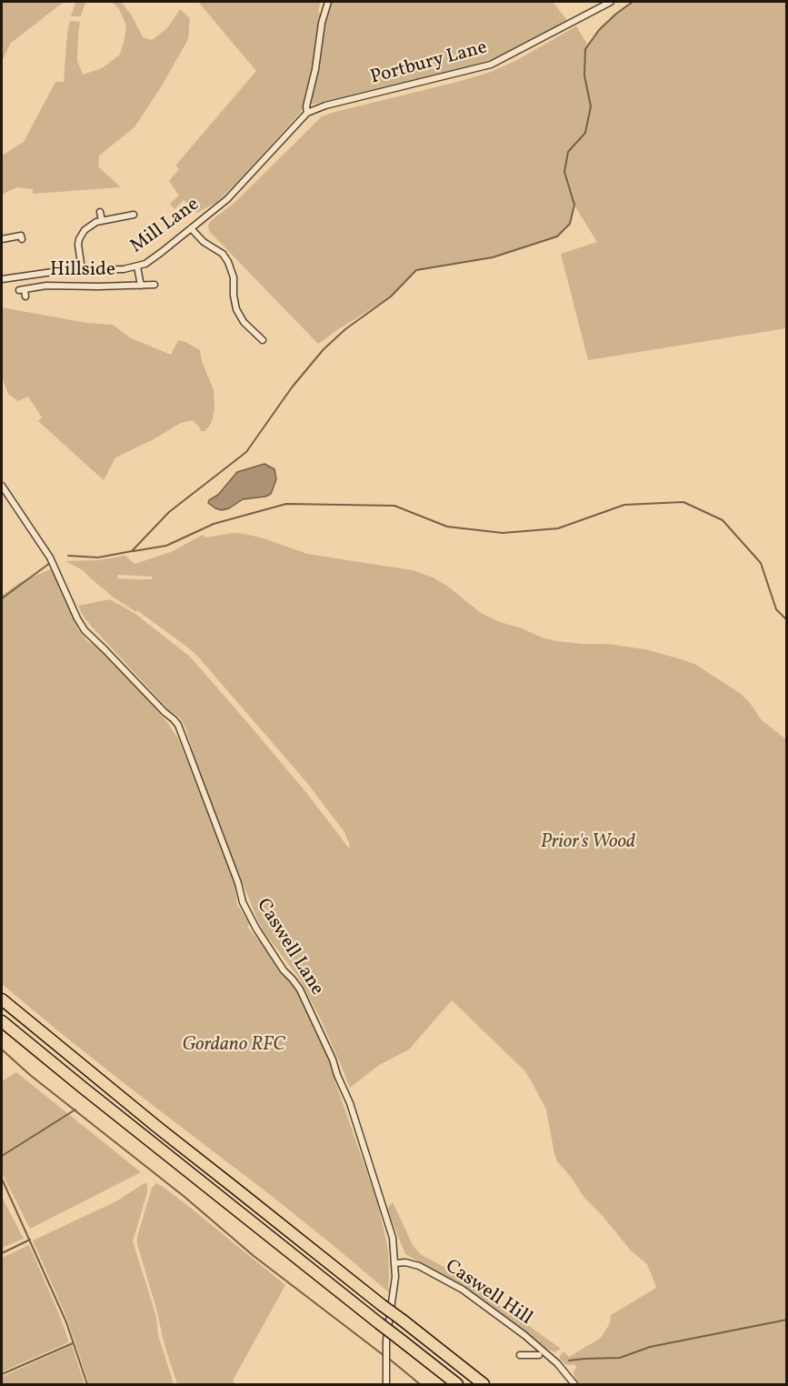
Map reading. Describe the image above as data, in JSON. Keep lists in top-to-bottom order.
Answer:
{
  "streets": {
    "street": [
      "Portbury Lane",
      "Mill Lane",
      "Hillside",
      "Caswell Lane",
      "Caswell Hill"
    ]
  },
  "crossings": [
    ["Portbury Lane", "Mill Lane"],
    ["Mill Lane", "Hillside"],
    ["Caswell Lane", "Caswell Hill"]
  ],
  "parks": ["Prior's Wood", "Gordano RFC"]
}
